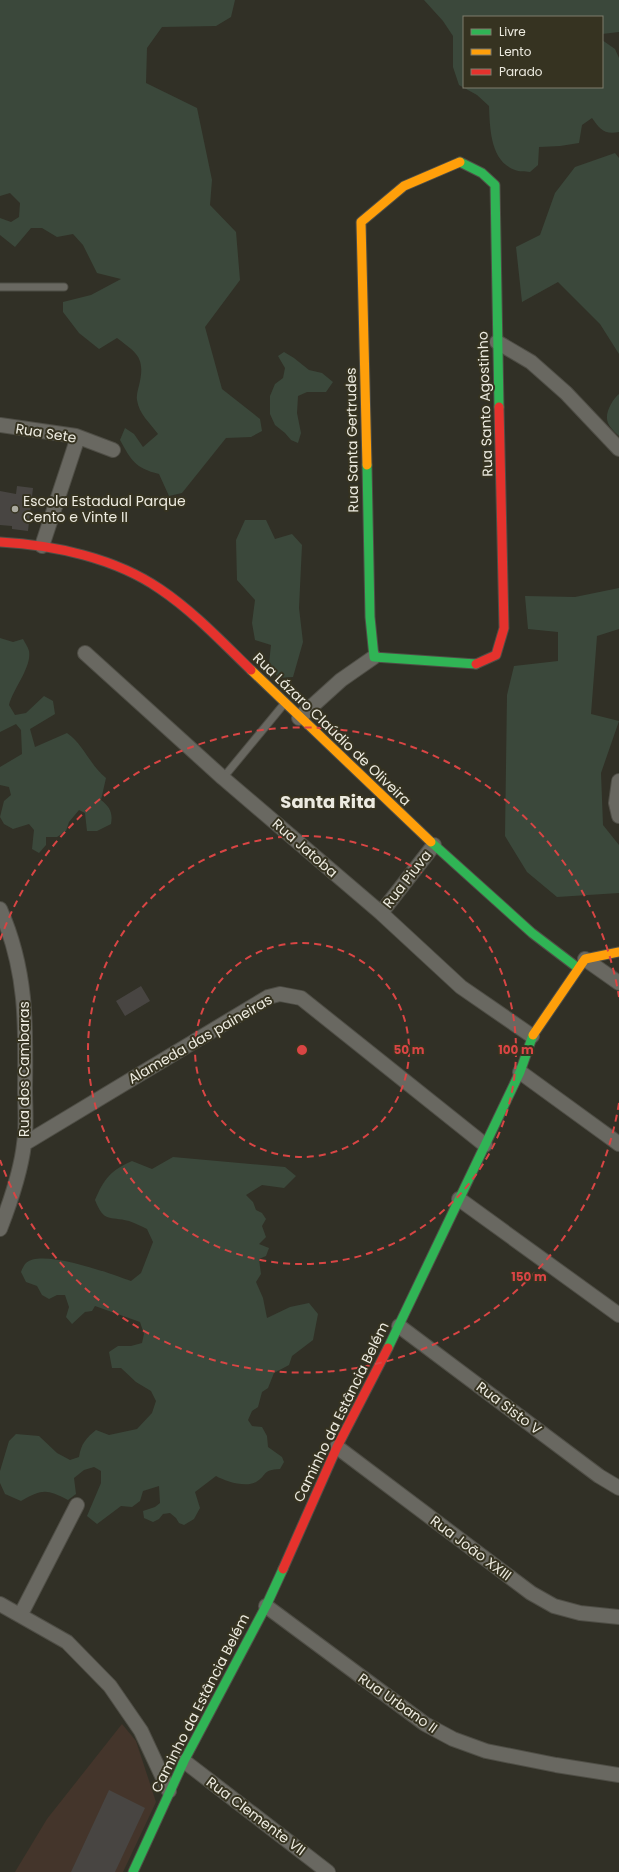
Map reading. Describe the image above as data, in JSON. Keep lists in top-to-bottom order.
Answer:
{
  "streets": {
    "street": [
      "Rua Santo Agostinho",
      "Rua Sete",
      "Rua Santa Gertrudes",
      "Rua Lázaro Claúdio de Oliveira",
      "Rua Jatoba",
      "Rua Piuva",
      "Alameda das paineiras",
      "Rua dos Cambaras",
      "Rua Sisto V",
      "Caminho da Estância Belém",
      "Rua João XXIII",
      "Rua Urbano II",
      "Rua Clemente VII"
    ]
  },
  "crossings": [
    ["Rua Santo Agostinho", "Rua Santa Gertrudes"],
    ["Rua Lázaro Claúdio de Oliveira", "Rua Piuva"],
    ["Rua Lázaro Claúdio de Oliveira", "Caminho da Estância Belém"],
    ["Rua Jatoba", "Rua Piuva"],
    ["Rua Jatoba", "Caminho da Estância Belém"],
    ["Alameda das paineiras", "Rua dos Cambaras"],
    ["Alameda das paineiras", "Caminho da Estância Belém"],
    ["Rua Sisto V", "Caminho da Estância Belém"],
    ["Caminho da Estância Belém", "Rua João XXIII"],
    ["Caminho da Estância Belém", "Rua Urbano II"],
    ["Caminho da Estância Belém", "Rua Clemente VII"]
  ],
  "districts": ["Santa Rita"],
  "places": ["Escola Estadual Parque Cento e Vinte II"],
  "legend": ["Livre", "Lento", "Parado"],
  "rings": ["50 m", "100 m", "150 m"]
}
